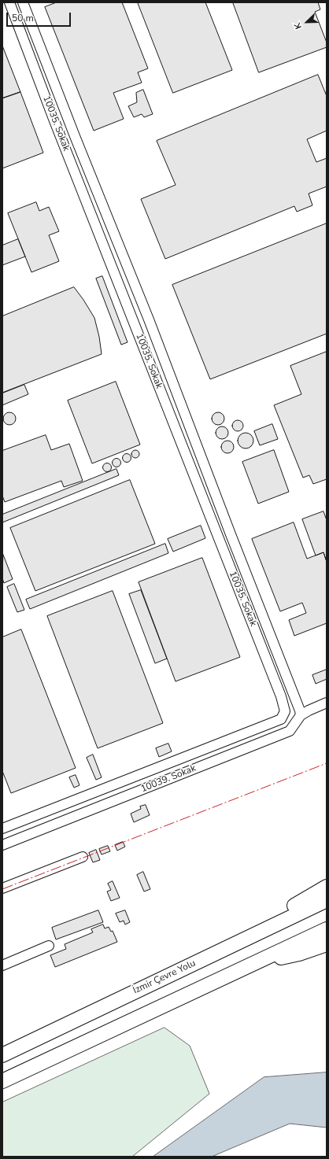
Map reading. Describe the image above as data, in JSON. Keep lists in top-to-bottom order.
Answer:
{
  "streets": {
    "highway": ["İzmir Çevre Yolu"],
    "street": ["10035. Sokak", "10039. Sokak"]
  },
  "crossings": [
    ["10035. Sokak", "10039. Sokak"]
  ],
  "scale_bar": "50 m",
  "north": "bottom left"
}
